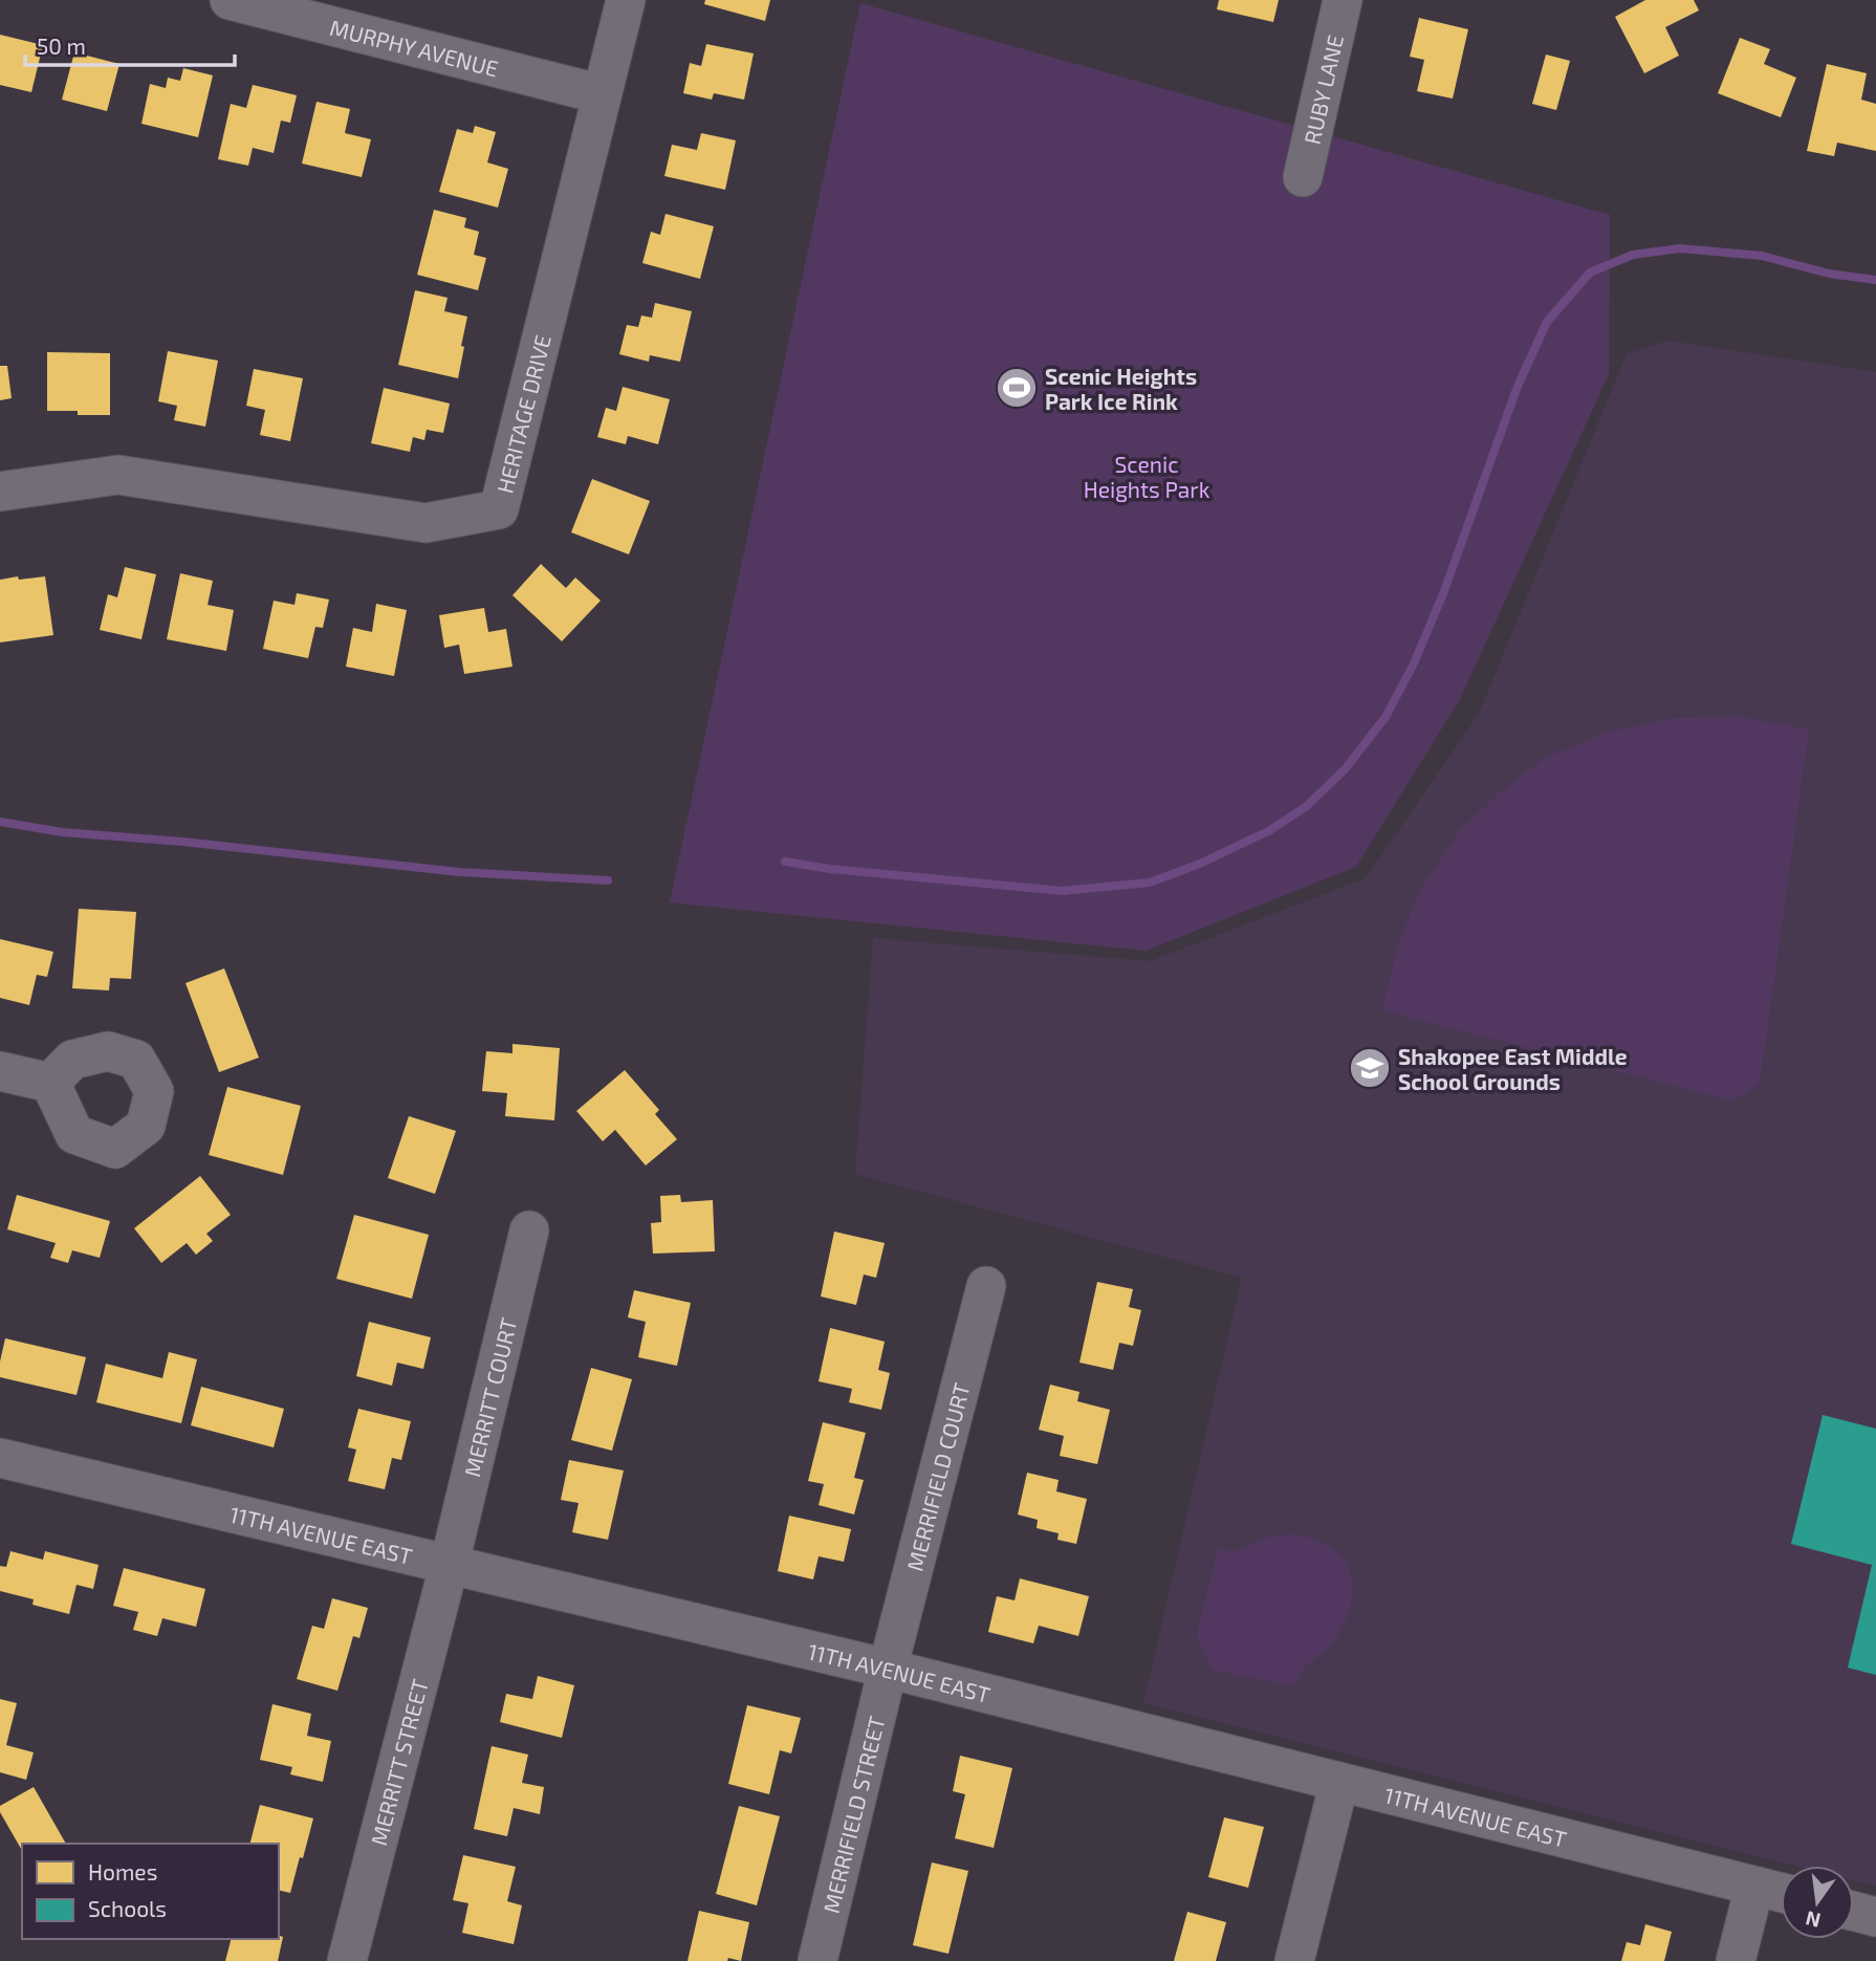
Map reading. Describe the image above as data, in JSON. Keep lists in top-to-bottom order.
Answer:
{
  "streets": {
    "street": [
      "MURPHY AVENUE",
      "RUBY LANE",
      "HERITAGE DRIVE",
      "MERRITT COURT",
      "MERRIFIELD COURT",
      "11TH AVENUE EAST",
      "MERRITT STREET",
      "MERRIFIELD STREET"
    ]
  },
  "crossings": [
    ["MURPHY AVENUE", "HERITAGE DRIVE"],
    ["MERRITT COURT", "11TH AVENUE EAST"],
    ["MERRITT COURT", "MERRITT STREET"],
    ["MERRIFIELD COURT", "11TH AVENUE EAST"],
    ["MERRIFIELD COURT", "MERRIFIELD STREET"],
    ["11TH AVENUE EAST", "MERRITT STREET"],
    ["11TH AVENUE EAST", "MERRIFIELD STREET"]
  ],
  "parks": ["Scenic Heights Park"],
  "places": {
    "sports": ["Scenic Heights Park Ice Rink"],
    "school or university": ["Shakopee East Middle School Grounds"]
  },
  "legend": ["Homes", "Schools"],
  "scale_bar": "50 m",
  "north": "bottom"
}
